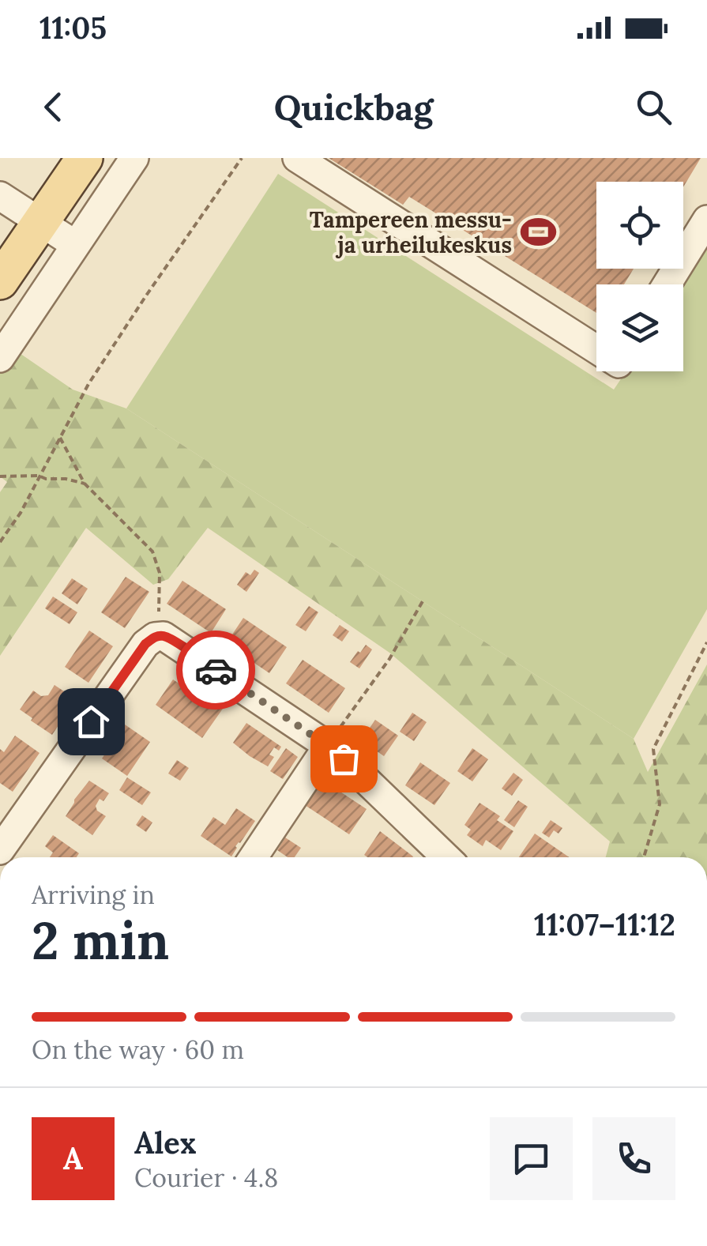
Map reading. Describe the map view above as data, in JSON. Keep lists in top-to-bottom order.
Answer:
{
  "places": {
    "sports": ["Tampereen messu- ja urheilukeskus"]
  },
  "page": {
    "status": "11:05",
    "header": "Quickbag",
    "heading": ["2 min", "Arriving in", "11:07–11:12"],
    "panel": ["Alex", "Courier · 4.8"],
    "bar": "On the way · 60 m",
    "round": "A"
  }
}
